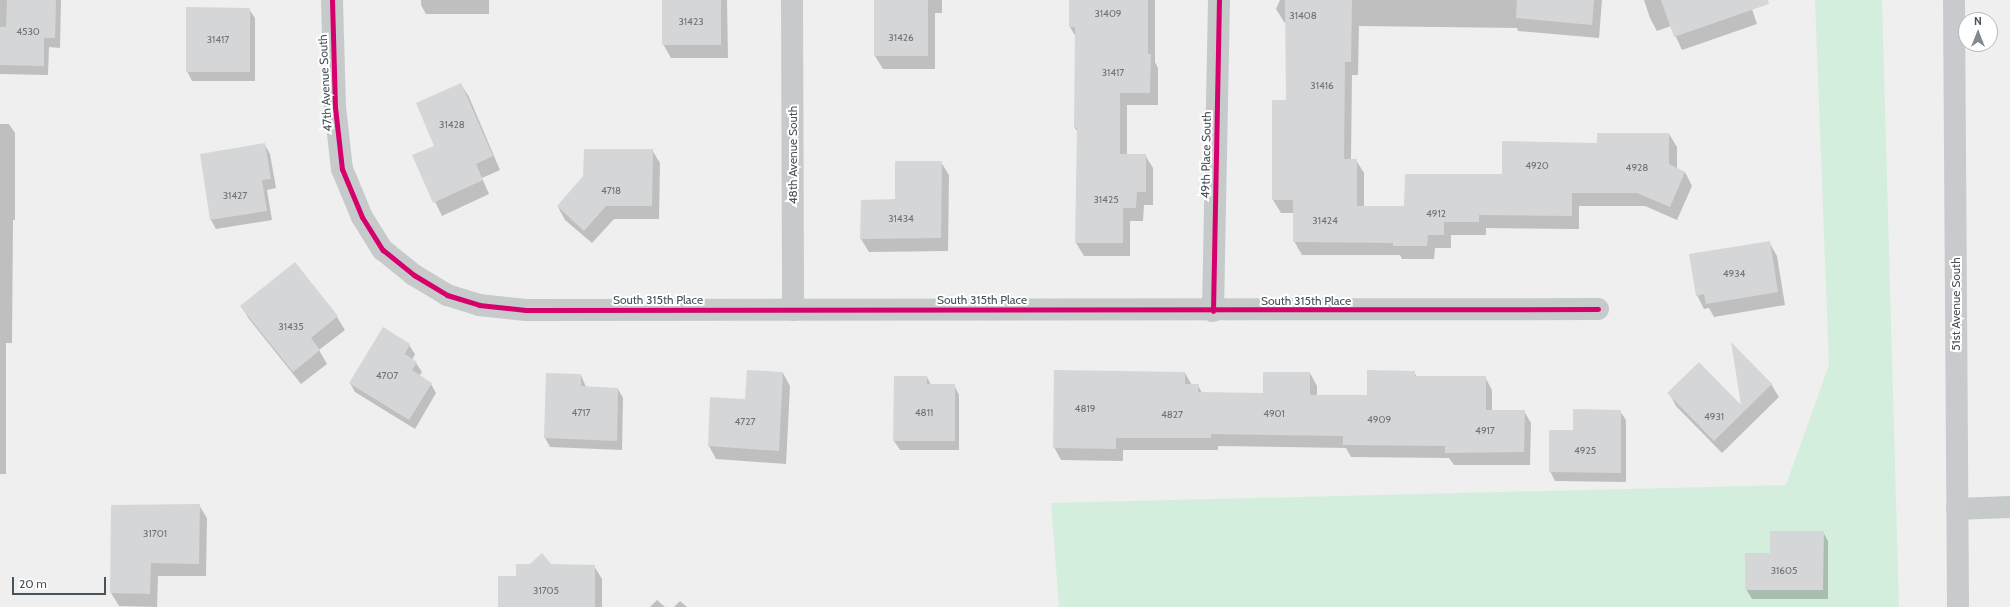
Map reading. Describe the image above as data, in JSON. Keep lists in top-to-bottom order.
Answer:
{
  "streets": {
    "main road": ["51st Avenue South"],
    "street": [
      "47th Avenue South",
      "48th Avenue South",
      "49th Place South",
      "South 315th Place"
    ]
  },
  "crossings": [
    ["47th Avenue South", "South 315th Place"],
    ["48th Avenue South", "South 315th Place"],
    ["49th Place South", "South 315th Place"]
  ],
  "house_numbers": [
    "31409",
    "31408",
    "31423",
    "4530",
    "31426",
    "31417",
    "31417",
    "31416",
    "31428",
    "4920",
    "4928",
    "4718",
    "31427",
    "31425",
    "4912",
    "31434",
    "31424",
    "4934",
    "31435",
    "4707",
    "4819",
    "4717",
    "4811",
    "4901",
    "4827",
    "4931",
    "4909",
    "4727",
    "4917",
    "4925",
    "31701",
    "31605",
    "31705"
  ],
  "scale_bar": "20 m",
  "north": "top"
}
